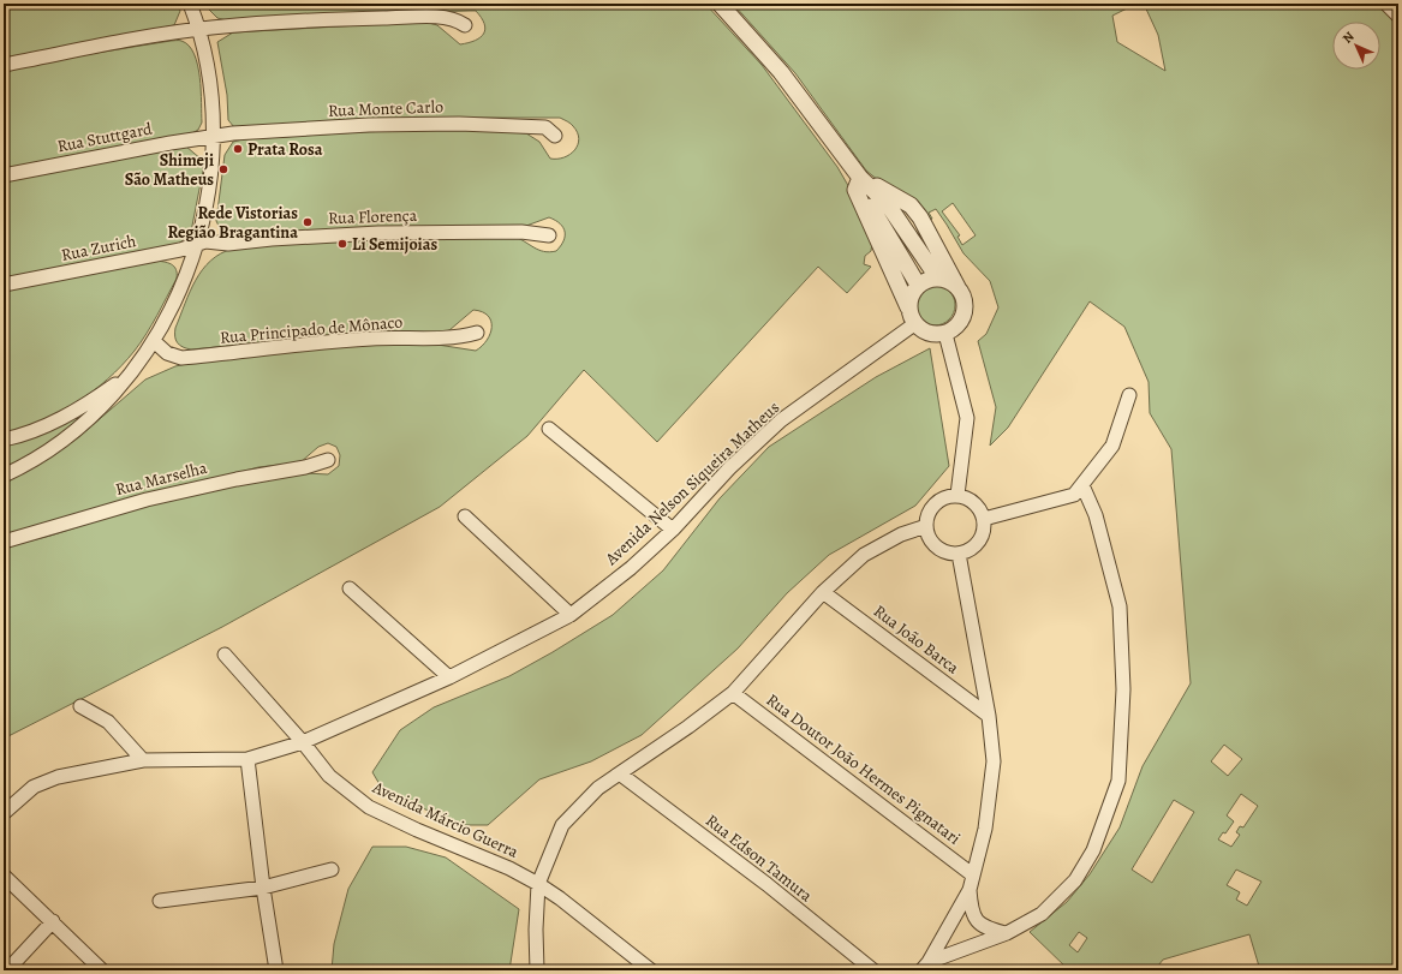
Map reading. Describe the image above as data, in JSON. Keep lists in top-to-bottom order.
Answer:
{
  "streets": {
    "street": [
      "Rua Monte Carlo",
      "Rua Stuttgard",
      "Rua Florença",
      "Rua Zurich",
      "Rua Principado de Mônaco",
      "Rua Marselha",
      "Avenida Nelson Siqueira Matheus",
      "Rua João Barca",
      "Rua Doutor João Hermes Pignatari",
      "Avenida Márcio Guerra",
      "Rua Edson Tamura"
    ]
  },
  "crossings": [
    ["Rua Monte Carlo", "Rua Stuttgard"],
    ["Rua Florença", "Rua Zurich"],
    ["Avenida Nelson Siqueira Matheus", "Avenida Márcio Guerra"]
  ],
  "places": [
    "Prata Rosa",
    "Shimeji São Matheus",
    "Rede Vistorias Região Bragantina",
    "Li Semijoias"
  ],
  "north": "top left"
}
